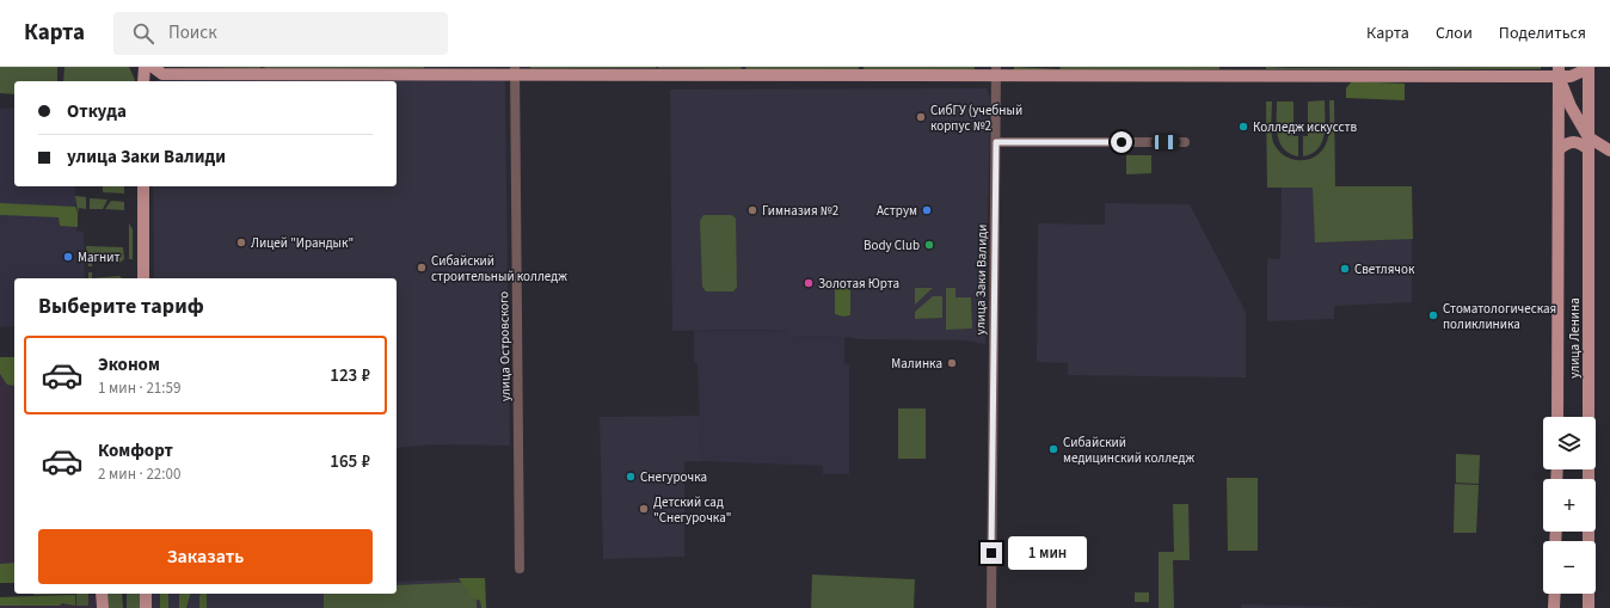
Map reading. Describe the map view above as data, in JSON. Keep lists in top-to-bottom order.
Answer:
{
  "streets": {
    "main road": ["улица Ленина"],
    "street": ["улица Заки Валиди", "улица Островского"]
  },
  "places": [
    "СибГУ (учебный корпус №2",
    "Колледж искусств",
    "Гимназия №2",
    "Аструм",
    "Лицей \"Ирандык\"",
    "Body Club",
    "Магнит",
    "Сибайский строительный колледж",
    "Светлячок",
    "Золотая Юрта",
    "Стоматологическая поликлиника",
    "Малинка",
    "Сибайский медицинский колледж",
    "Снегурочка",
    "Детский сад \"Снегурочка\""
  ],
  "page": {
    "header": "Карта",
    "search": "Поиск",
    "nav": ["Карта", "Слои", "Поделиться"],
    "banner": ["Откуда", "улица Заки Валиди"],
    "heading": "Выберите тариф",
    "list": [
      {
        "name": "Эконом",
        "note": "1 мин · 21:59",
        "value": "123 ₽"
      },
      {
        "name": "Комфорт",
        "note": "2 мин · 22:00",
        "value": "165 ₽"
      }
    ],
    "map_buttons": ["+", "−"],
    "buttons": "Заказать",
    "bubble": "1 мин"
  }
}
